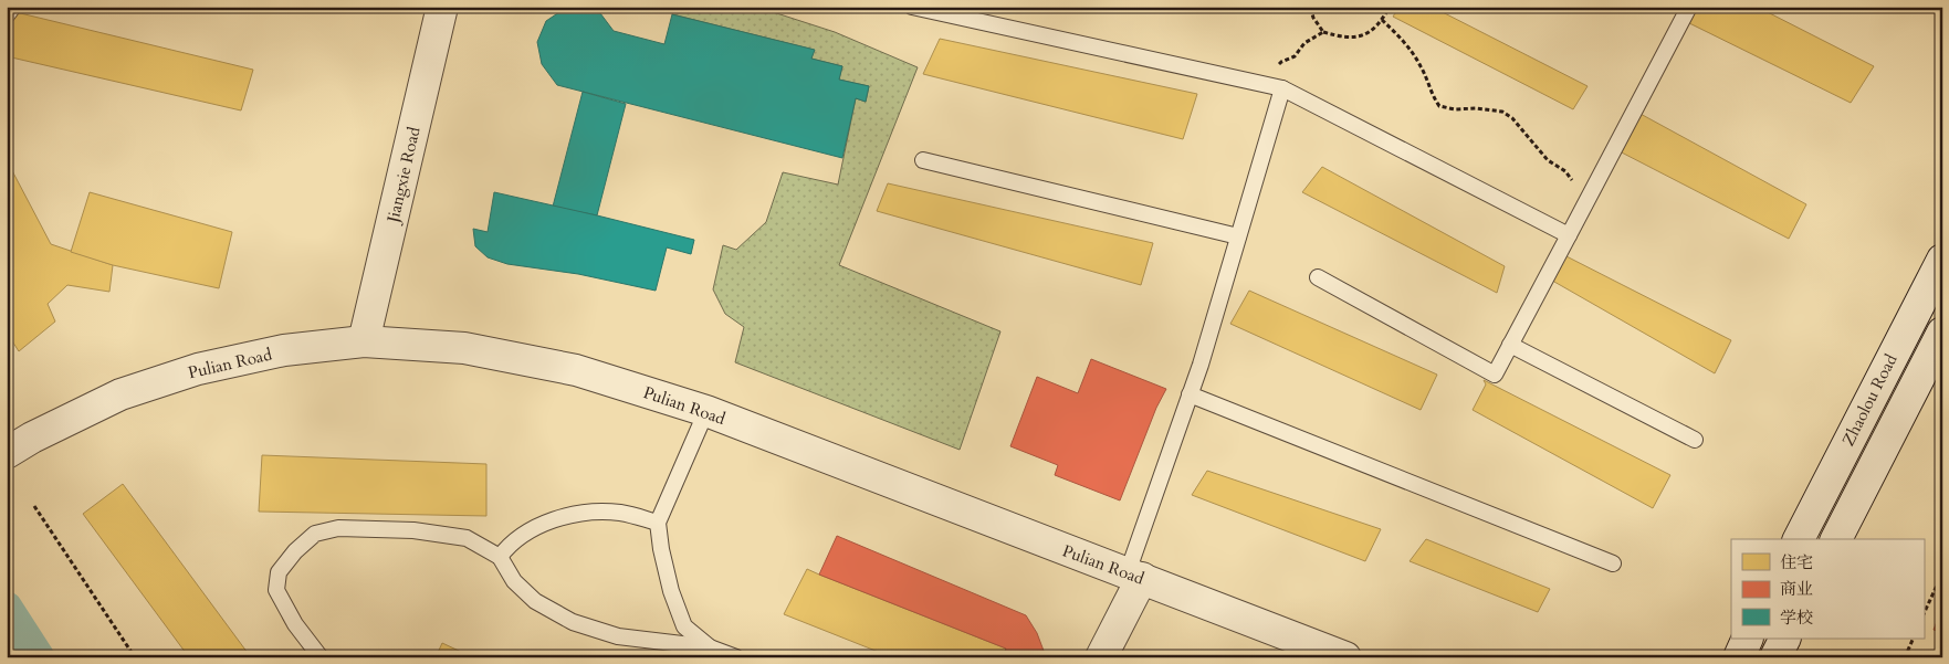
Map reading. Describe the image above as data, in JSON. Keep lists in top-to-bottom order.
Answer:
{
  "streets": {
    "street": ["Jiangxie Road", "Pulian Road", "Zhaolou Road"]
  },
  "crossings": [
    ["Jiangxie Road", "Pulian Road"]
  ],
  "legend": ["住宅", "商业", "学校"]
}
